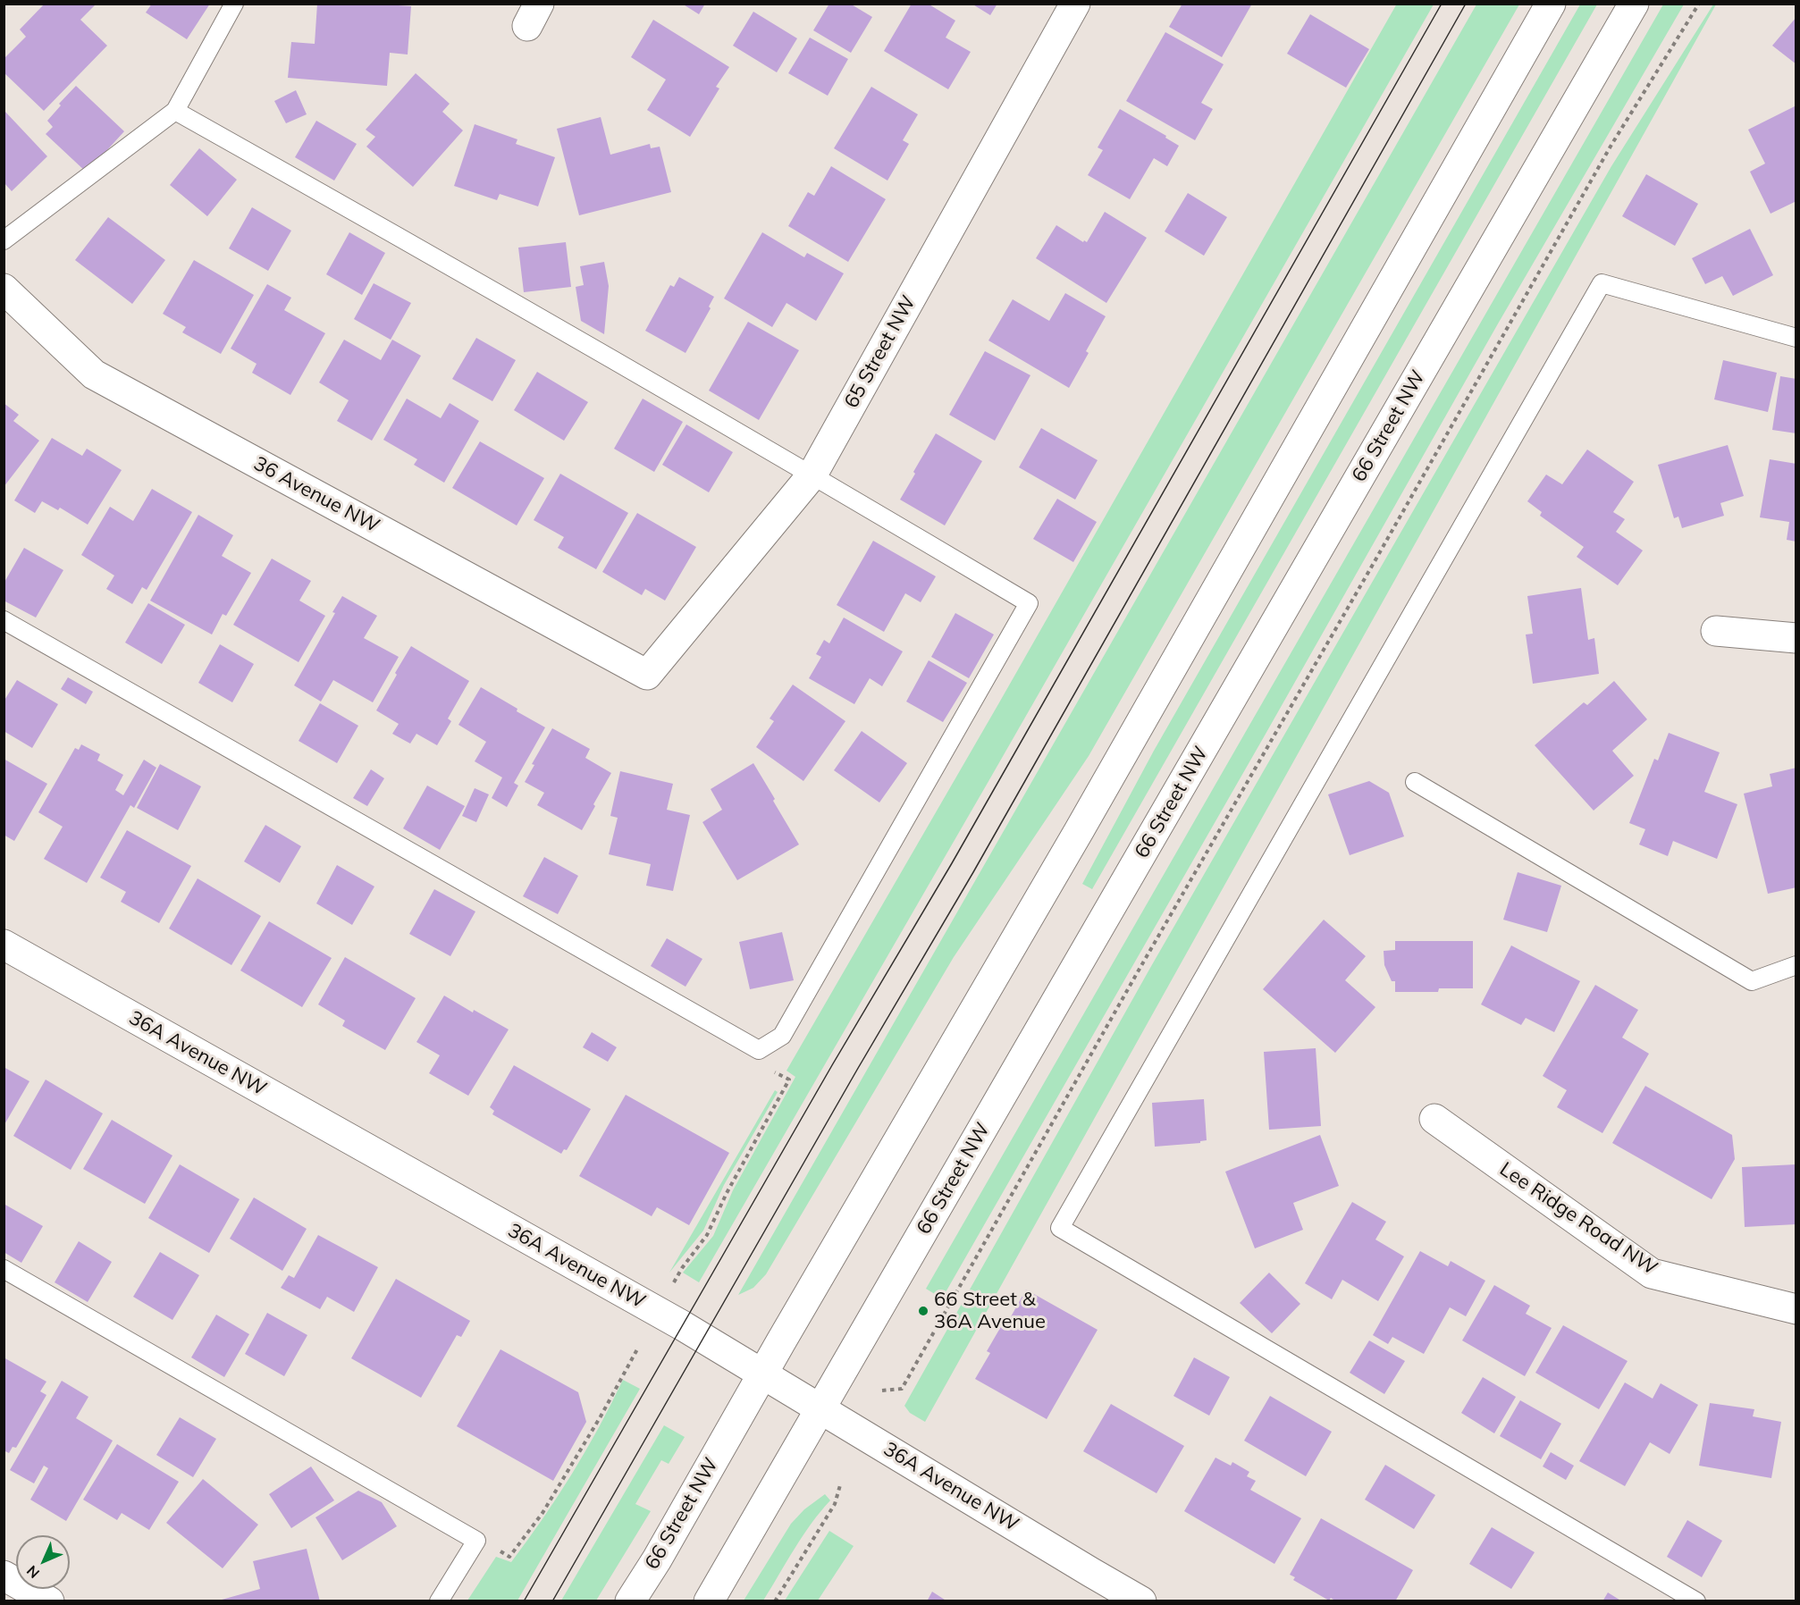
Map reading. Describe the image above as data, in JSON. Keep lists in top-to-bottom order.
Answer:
{
  "streets": {
    "main road": [
      "65 Street NW",
      "66 Street NW",
      "36 Avenue NW",
      "36A Avenue NW",
      "Lee Ridge Road NW"
    ]
  },
  "crossings": [
    ["65 Street NW", "36 Avenue NW"],
    ["66 Street NW", "36A Avenue NW"]
  ],
  "places": ["66 Street & 36A Avenue"],
  "north": "bottom left"
}
